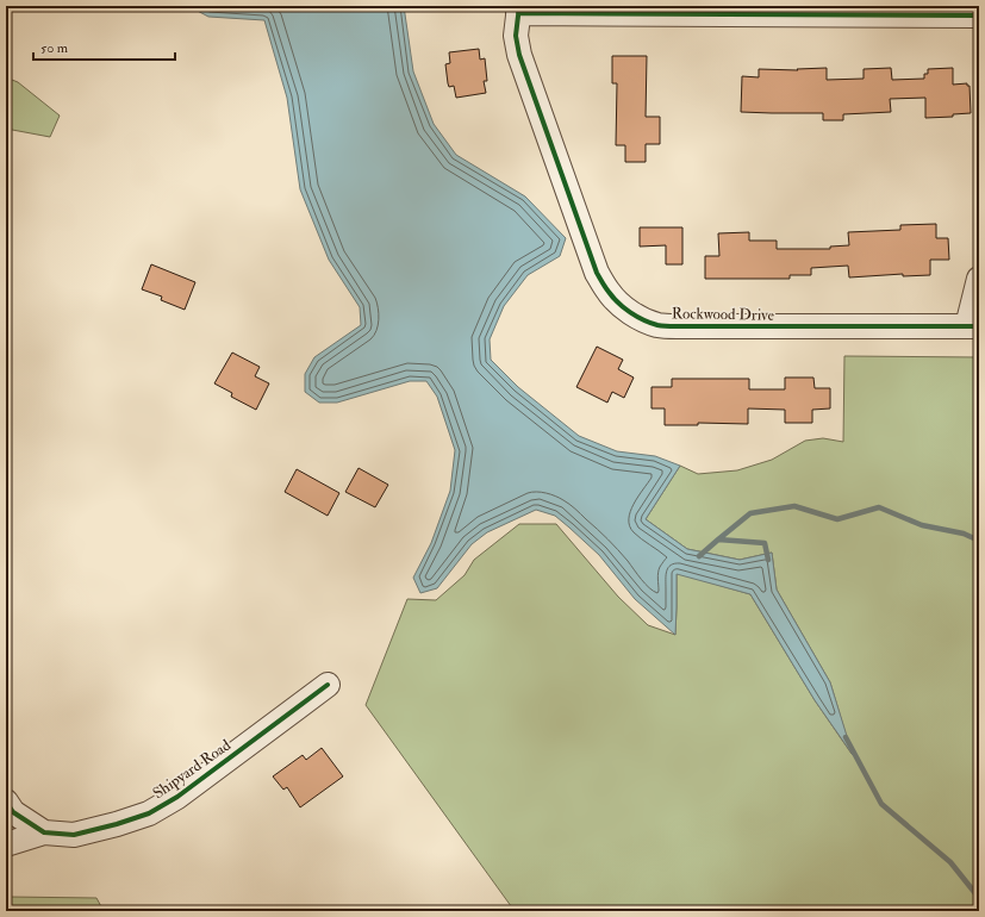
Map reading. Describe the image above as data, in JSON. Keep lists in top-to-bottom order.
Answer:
{
  "streets": {
    "street": ["Rockwood Drive", "Shipyard Road"]
  },
  "scale_bar": "50 m"
}
